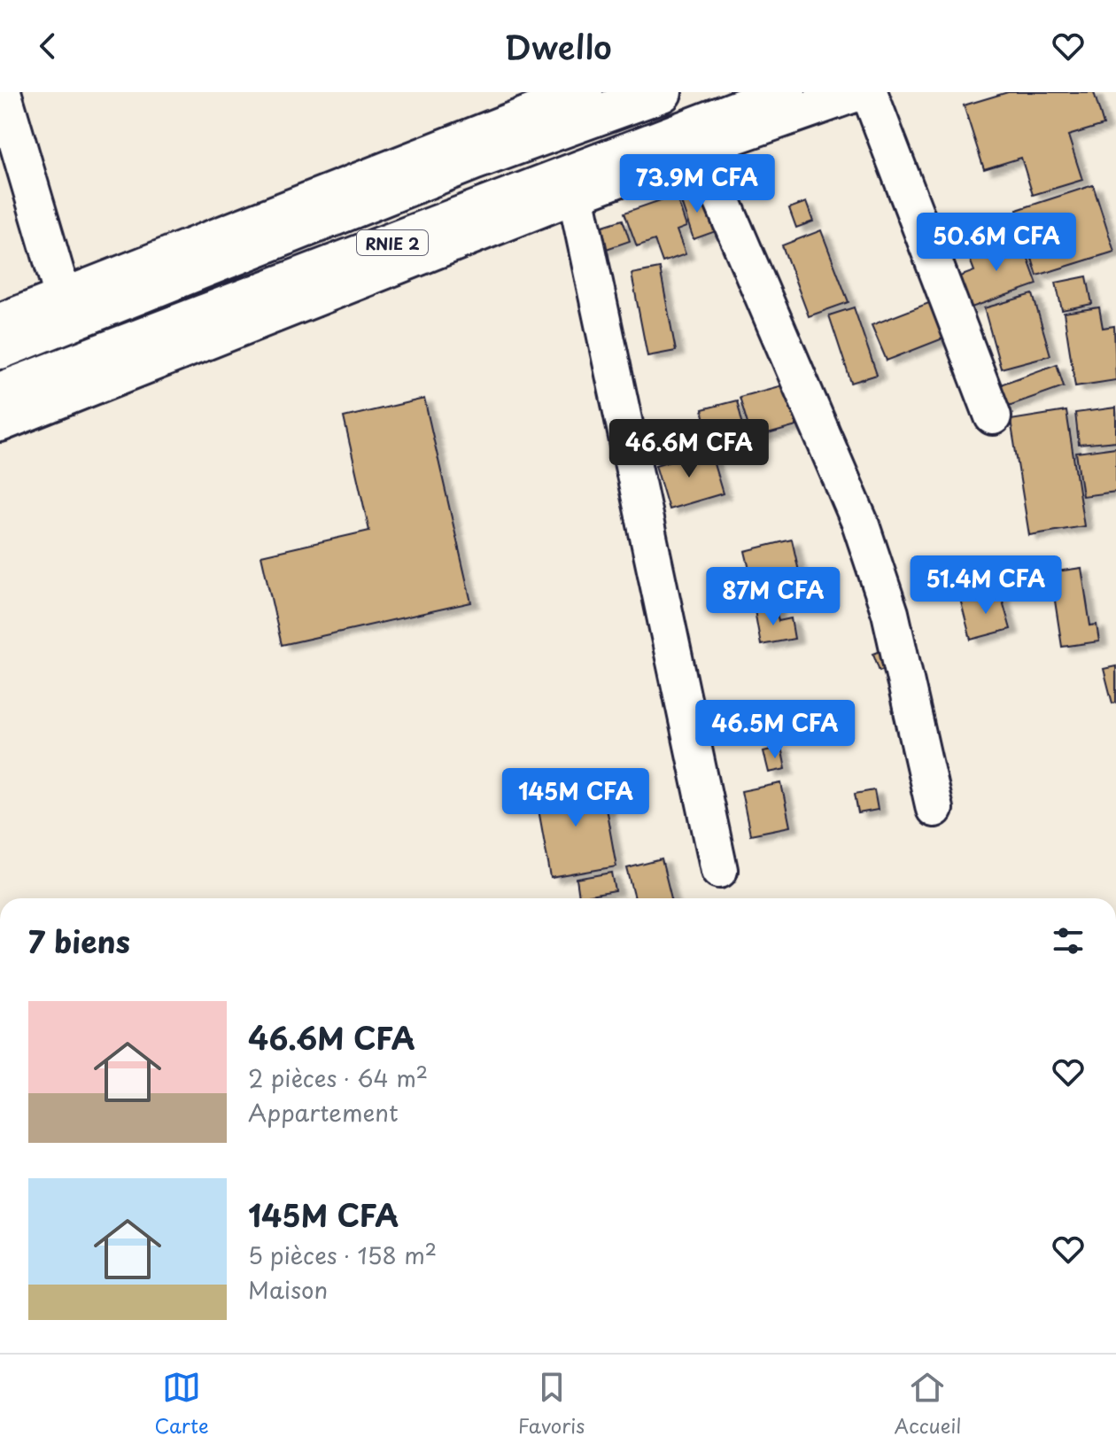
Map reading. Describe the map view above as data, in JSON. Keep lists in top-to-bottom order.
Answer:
{
  "streets": {
    "highway": ["RNIE 2"]
  },
  "page": {
    "header": "Dwello",
    "price": [
      "73.9M CFA",
      "50.6M CFA",
      "46.6M CFA",
      "51.4M CFA",
      "87M CFA",
      "46.5M CFA",
      "145M CFA"
    ],
    "heading": "7 biens",
    "list": [
      {
        "name": "46.6M CFA",
        "note": "2 pièces · 64 m² · Appartement"
      },
      {
        "name": "145M CFA",
        "note": "5 pièces · 158 m² · Maison"
      }
    ],
    "tabs": ["Carte", "Favoris", "Accueil"]
  }
}
